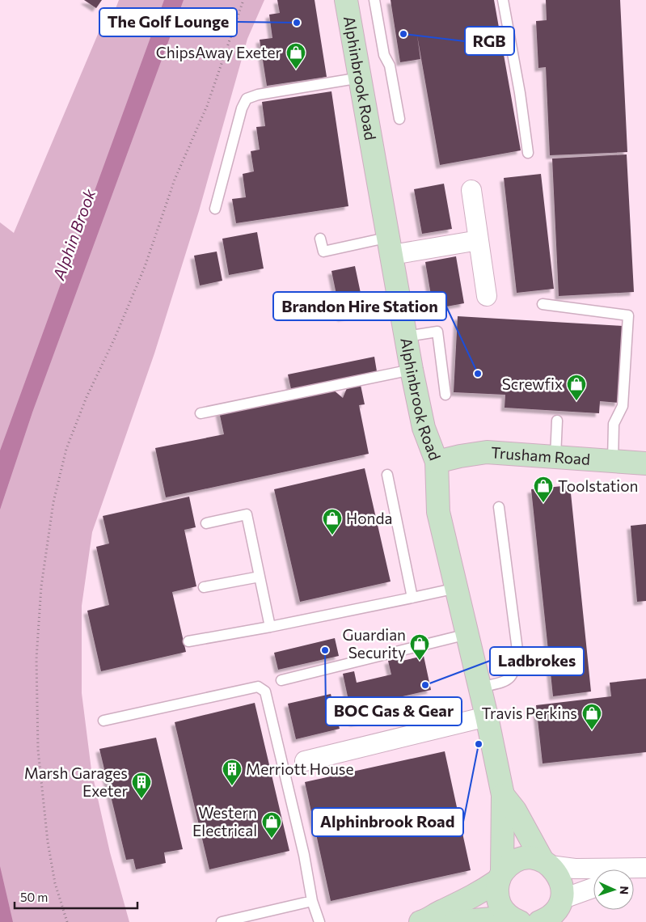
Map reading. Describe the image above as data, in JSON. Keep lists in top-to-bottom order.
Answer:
{
  "streets": {
    "main road": ["Alphinbrook Road", "Trusham Road"]
  },
  "crossings": [
    ["Alphinbrook Road", "Trusham Road"]
  ],
  "water": ["Alphin Brook"],
  "places": {
    "other": [
      "The Golf Lounge",
      "RGB",
      "Brandon Hire Station",
      "BOC Gas & Gear",
      "Ladbrokes",
      "Alphinbrook Road"
    ],
    "shop": [
      "ChipsAway Exeter",
      "Screwfix",
      "Toolstation",
      "Honda",
      "Guardian Security",
      "Travis Perkins",
      "Western Electrical"
    ],
    "building": ["Merriott House", "Marsh Garages Exeter"]
  },
  "scale_bar": "50 m",
  "north": "right"
}
